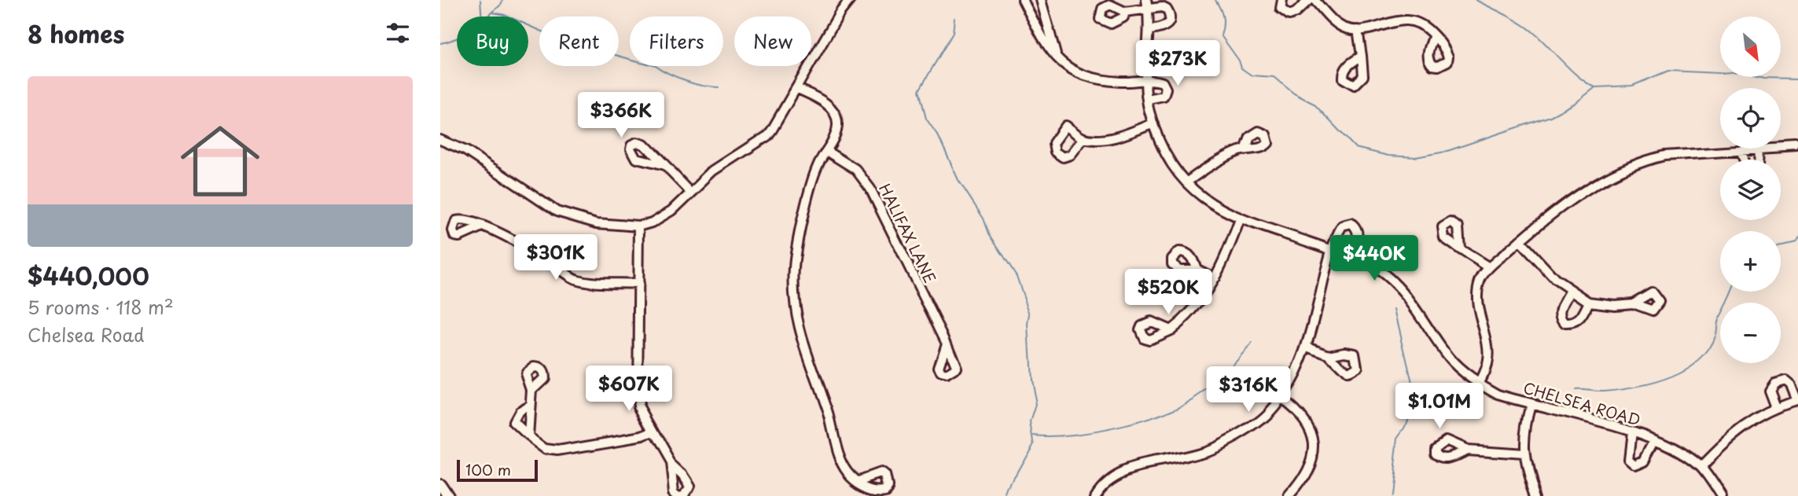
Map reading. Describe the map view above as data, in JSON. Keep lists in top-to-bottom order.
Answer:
{
  "streets": {
    "street": ["HALIFAX LANE", "CHELSEA ROAD"]
  },
  "scale_bar": "100 m",
  "north": "bottom right",
  "page": {
    "heading": "8 homes",
    "map_buttons": ["+", "−"],
    "chip": [
      "Buy",
      "Rent",
      "Filters",
      "New"
    ],
    "price": [
      "$273K",
      "$366K",
      "$301K",
      "$440K",
      "$520K",
      "$607K",
      "$316K",
      "$1.01M"
    ],
    "list": [
      {
        "name": "$440,000",
        "note": "5 rooms · 118 m² · Chelsea Road"
      }
    ],
    "scale": "100 m"
  }
}
